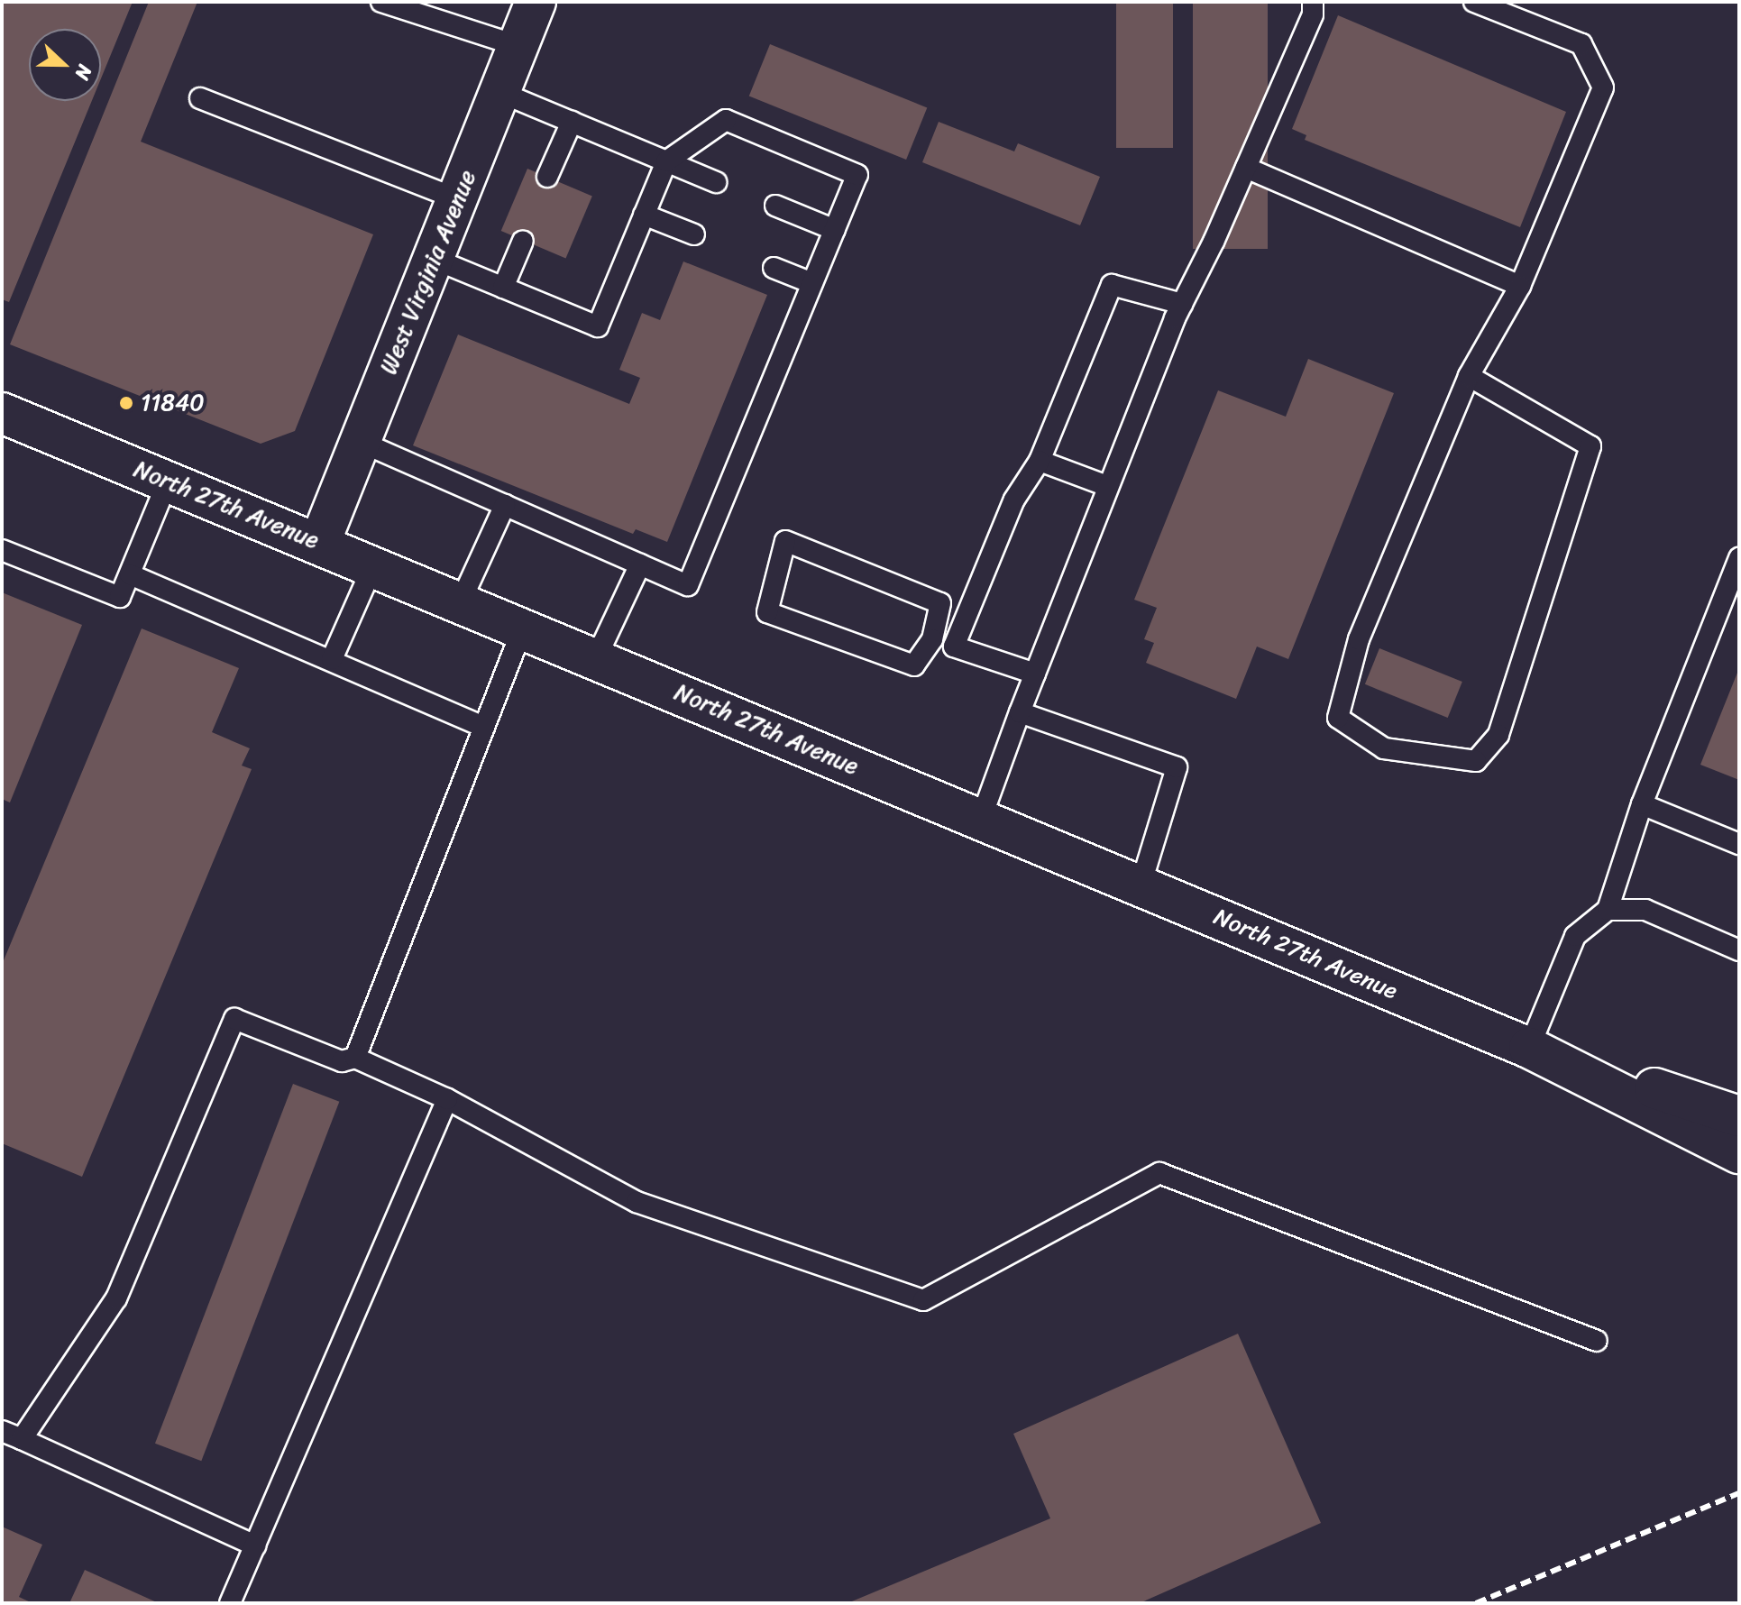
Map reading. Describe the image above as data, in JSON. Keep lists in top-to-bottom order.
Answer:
{
  "streets": {
    "main road": ["West Virginia Avenue", "North 27th Avenue"]
  },
  "crossings": [
    ["West Virginia Avenue", "North 27th Avenue"]
  ],
  "places": ["11840"],
  "north": "right"
}
